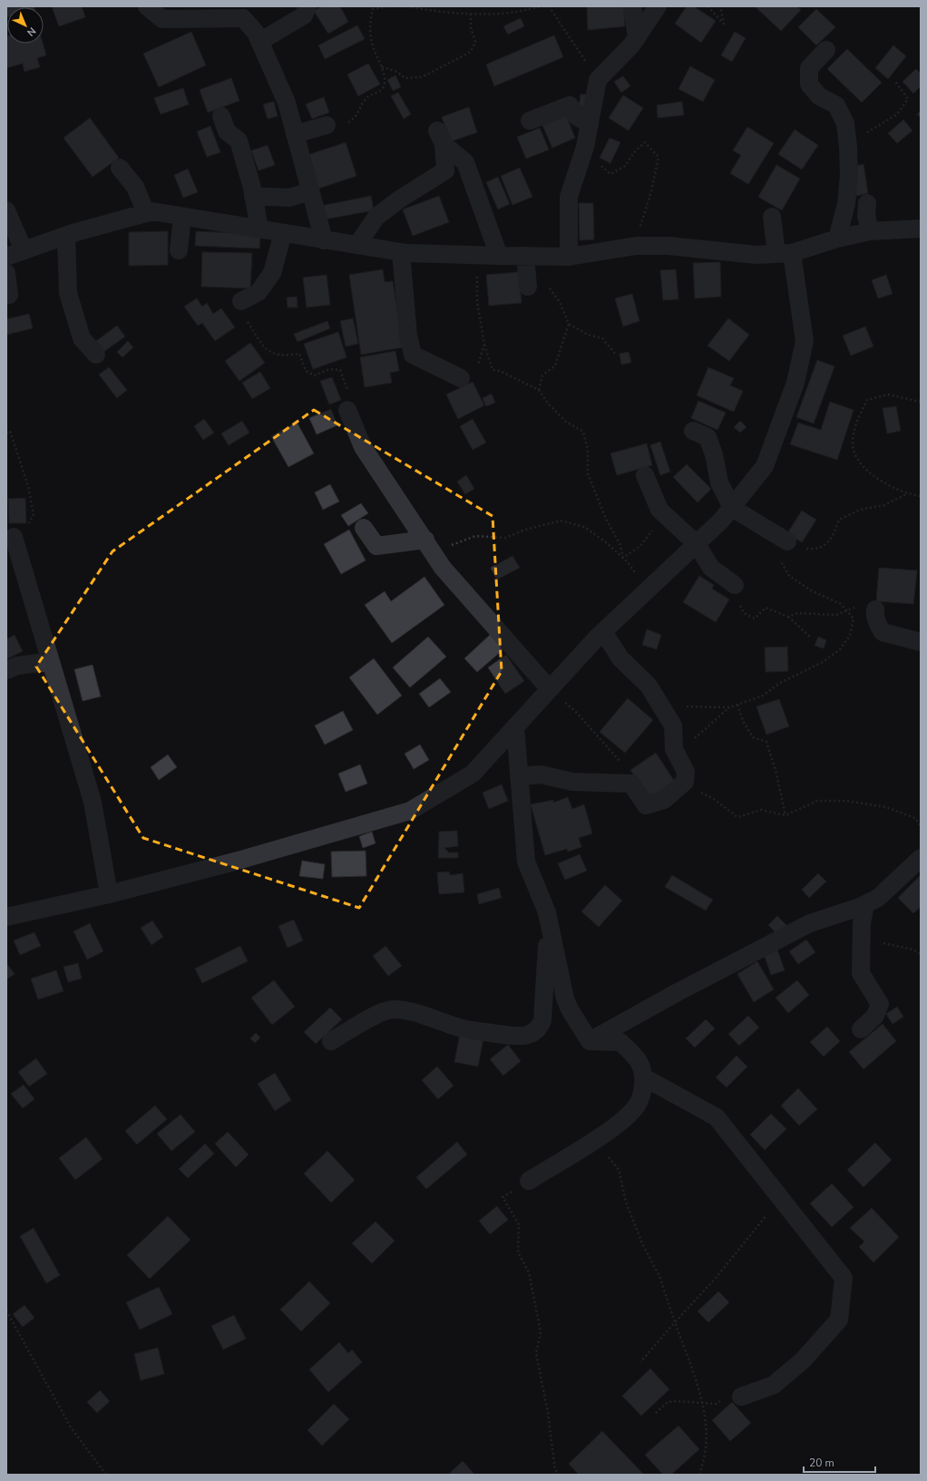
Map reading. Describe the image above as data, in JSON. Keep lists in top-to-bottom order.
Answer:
{
  "scale_bar": "20 m",
  "north": "bottom right"
}
